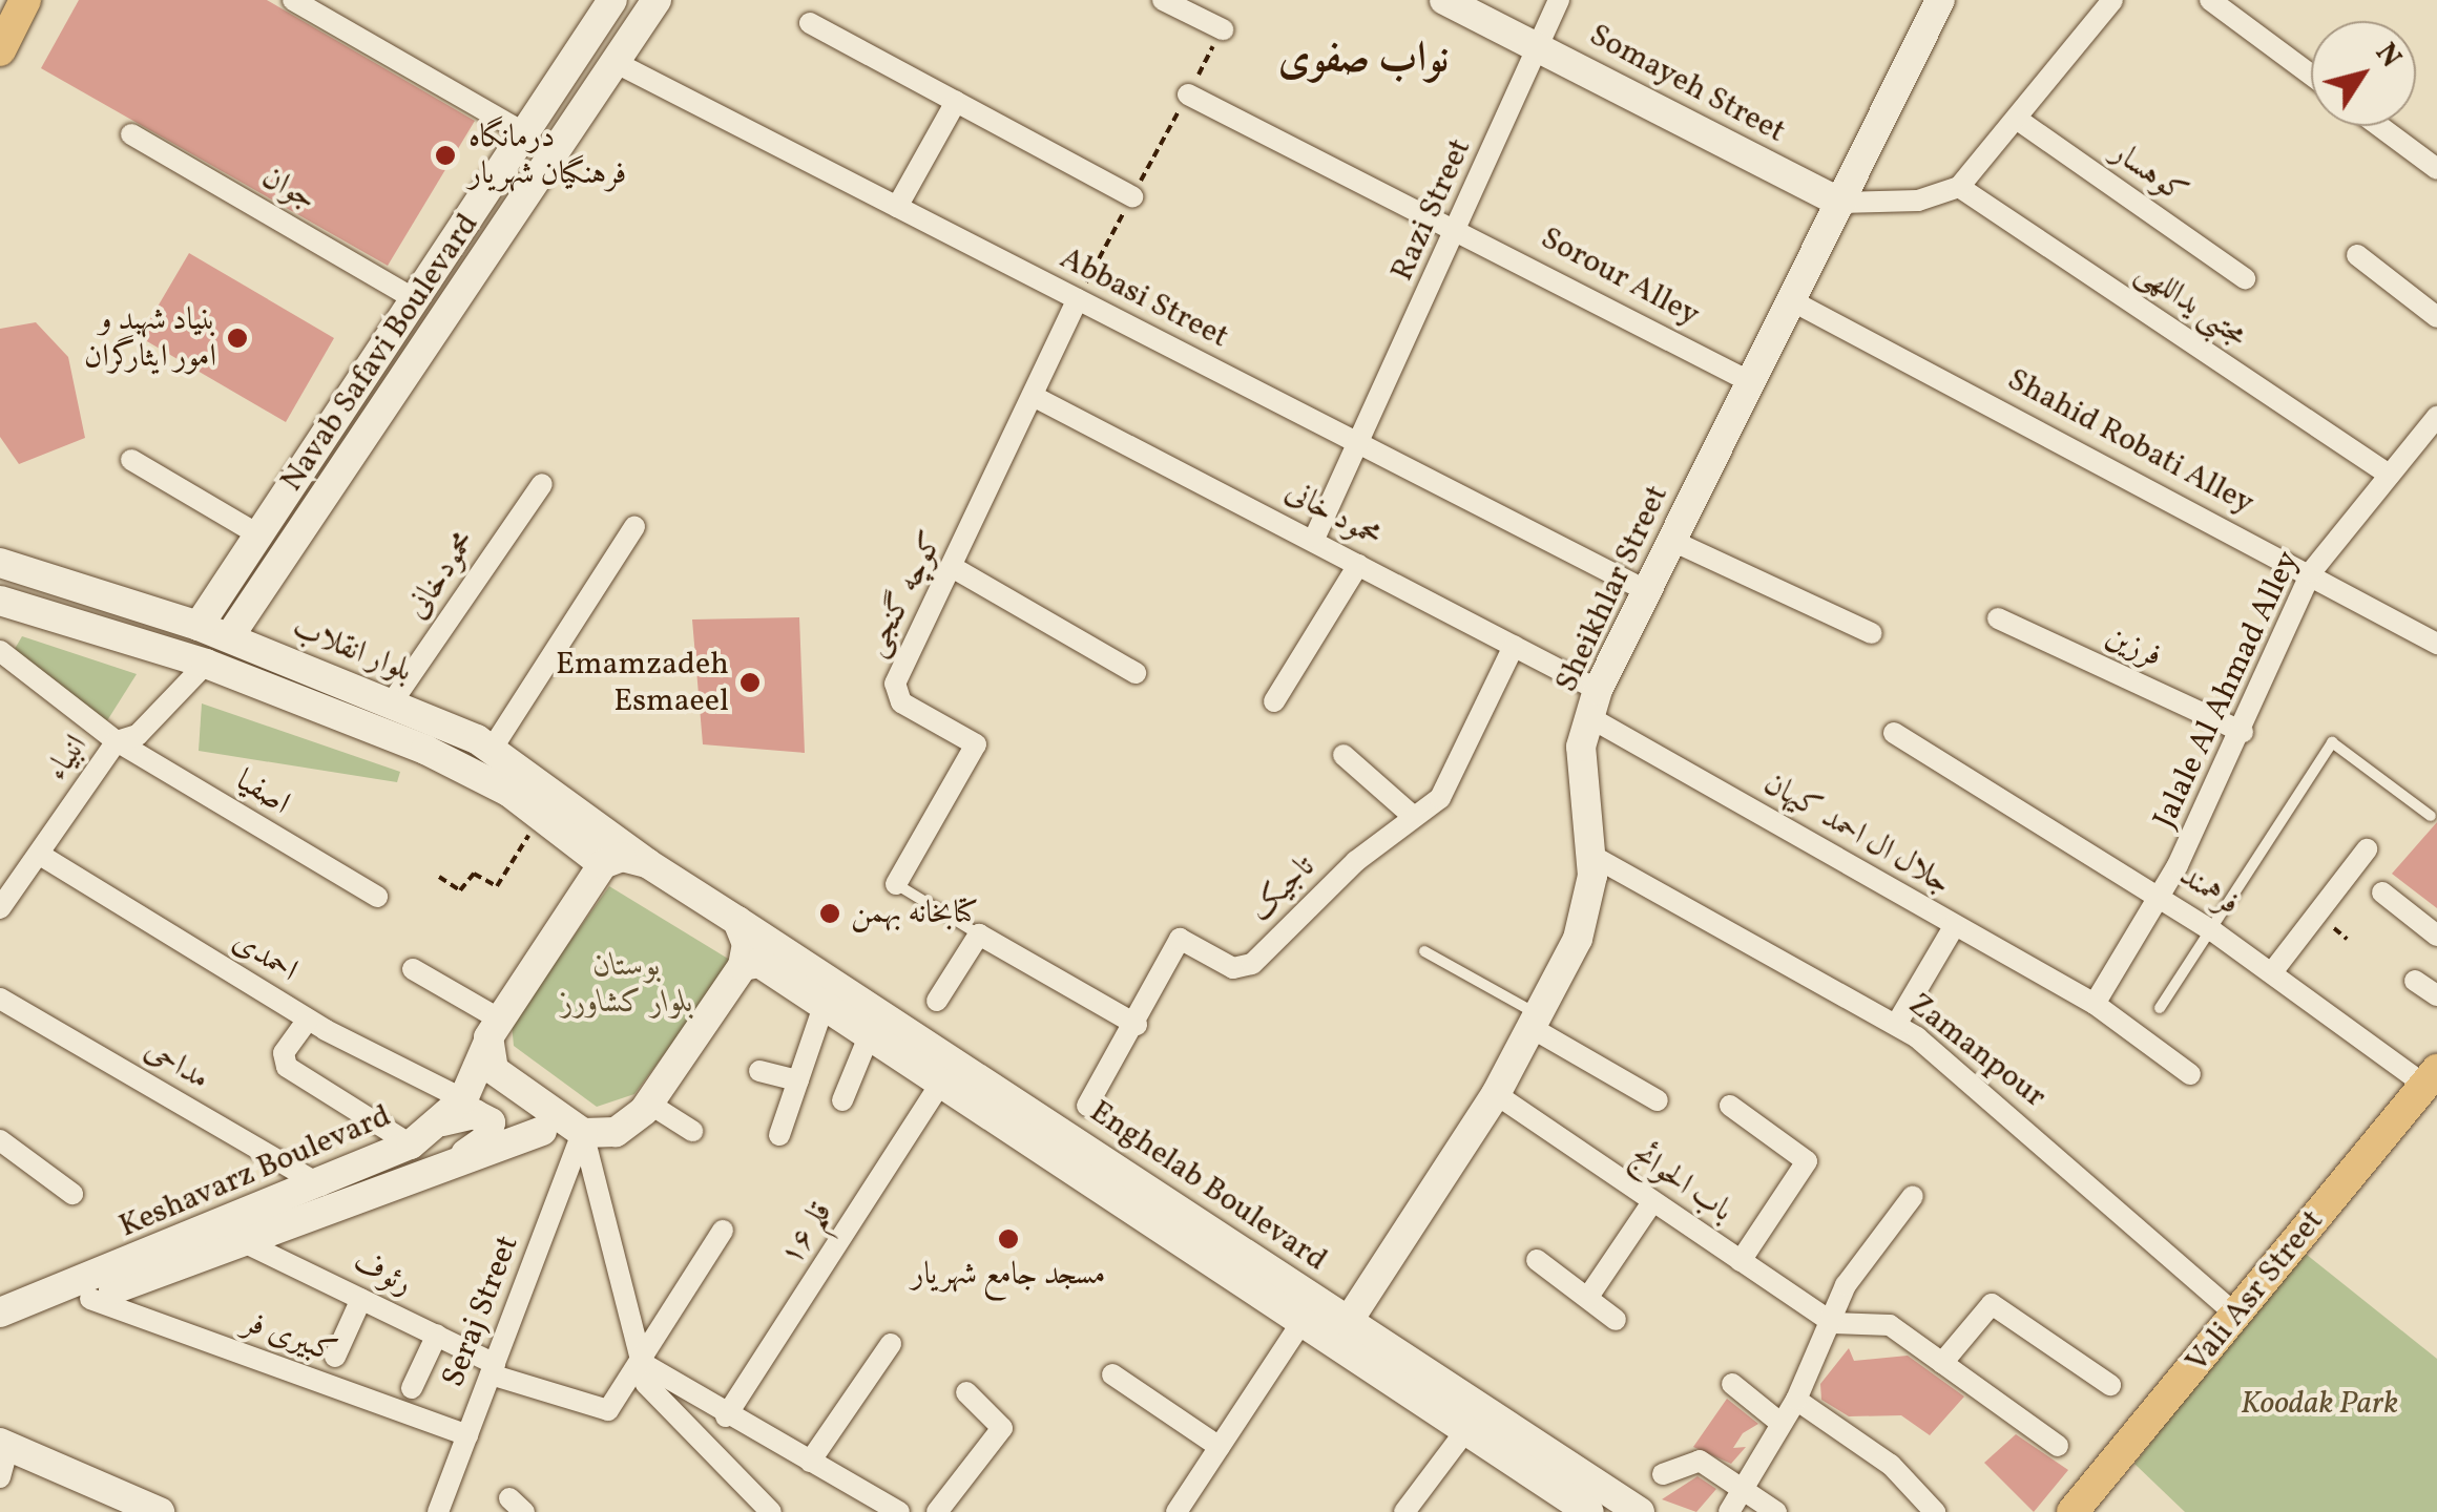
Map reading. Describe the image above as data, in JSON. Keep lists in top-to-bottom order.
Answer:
{
  "streets": {
    "main road": ["Vali Asr Street"],
    "street": [
      "Somayeh Street",
      "کوهسار",
      "جوان",
      "Razi Street",
      "Sorour Alley",
      "Abbasi Street",
      "مجتبی یداللهی",
      "Navab Safavi Boulevard",
      "Shahid Robati Alley",
      "محمود خانی",
      "محمودخانی",
      "Sheikhlar Street",
      "کوچه گنجی",
      "فرزین",
      "بلوار انقلاب",
      "Jalale Al Ahmad Alley",
      "انبیاء",
      "اصفیا",
      "جلال ال احمد کیهان",
      "تاجیک",
      "فرهمند",
      "احمدی",
      "Zamanpour",
      "مداحی",
      "Keshavarz Boulevard",
      "باب الحوائج",
      "Enghelab Boulevard",
      "قلم ۱۶",
      "رئوف",
      "Seraj Street",
      "کبیری فر"
    ]
  },
  "crossings": [
    ["Somayeh Street", "Razi Street"],
    ["Somayeh Street", "Sheikhlar Street"],
    ["جوان", "Navab Safavi Boulevard"],
    ["Razi Street", "Sorour Alley"],
    ["Razi Street", "Abbasi Street"],
    ["Razi Street", "محمود خانی"],
    ["Sorour Alley", "Sheikhlar Street"],
    ["Abbasi Street", "Navab Safavi Boulevard"],
    ["Abbasi Street", "Sheikhlar Street"],
    ["Abbasi Street", "کوچه گنجی"],
    ["مجتبی یداللهی", "Jalale Al Ahmad Alley"],
    ["Navab Safavi Boulevard", "بلوار انقلاب"],
    ["Shahid Robati Alley", "Sheikhlar Street"],
    ["Shahid Robati Alley", "Jalale Al Ahmad Alley"],
    ["محمود خانی", "Sheikhlar Street"],
    ["محمود خانی", "کوچه گنجی"],
    ["محمود خانی", "جلال ال احمد کیهان"],
    ["محمود خانی", "تاجیک"],
    ["محمودخانی", "بلوار انقلاب"],
    ["Sheikhlar Street", "جلال ال احمد کیهان"],
    ["Sheikhlar Street", "Zamanpour"],
    ["Sheikhlar Street", "باب الحوائج"],
    ["Sheikhlar Street", "Enghelab Boulevard"],
    ["فرزین", "Jalale Al Ahmad Alley"],
    ["بلوار انقلاب", "انبیاء"],
    ["بلوار انقلاب", "Keshavarz Boulevard"],
    ["بلوار انقلاب", "Enghelab Boulevard"],
    ["بلوار انقلاب", "Seraj Street"],
    ["Jalale Al Ahmad Alley", "جلال ال احمد کیهان"],
    ["Jalale Al Ahmad Alley", "فرهمند"],
    ["انبیاء", "اصفیا"],
    ["انبیاء", "احمدی"],
    ["فرهمند", "Vali Asr Street"],
    ["احمدی", "Keshavarz Boulevard"],
    ["Zamanpour", "Vali Asr Street"],
    ["مداحی", "Keshavarz Boulevard"],
    ["Keshavarz Boulevard", "Enghelab Boulevard"],
    ["Keshavarz Boulevard", "رئوف"],
    ["Keshavarz Boulevard", "Seraj Street"],
    ["Keshavarz Boulevard", "کبیری فر"],
    ["Enghelab Boulevard", "قلم ۱۶"],
    ["Enghelab Boulevard", "Seraj Street"],
    ["رئوف", "Seraj Street"],
    ["Seraj Street", "کبیری فر"]
  ],
  "districts": ["نواب صفوی"],
  "parks": ["بوستان بلوار کشاورز", "Koodak Park"],
  "places": [
    "درمانگاه فرهنگیان شهریار",
    "بنیاد شهید و امور ایثارگران",
    "Emamzadeh Esmaeel",
    "کتابخانه بهمن",
    "مسجد جامع شهریار"
  ],
  "north": "top right"
}
